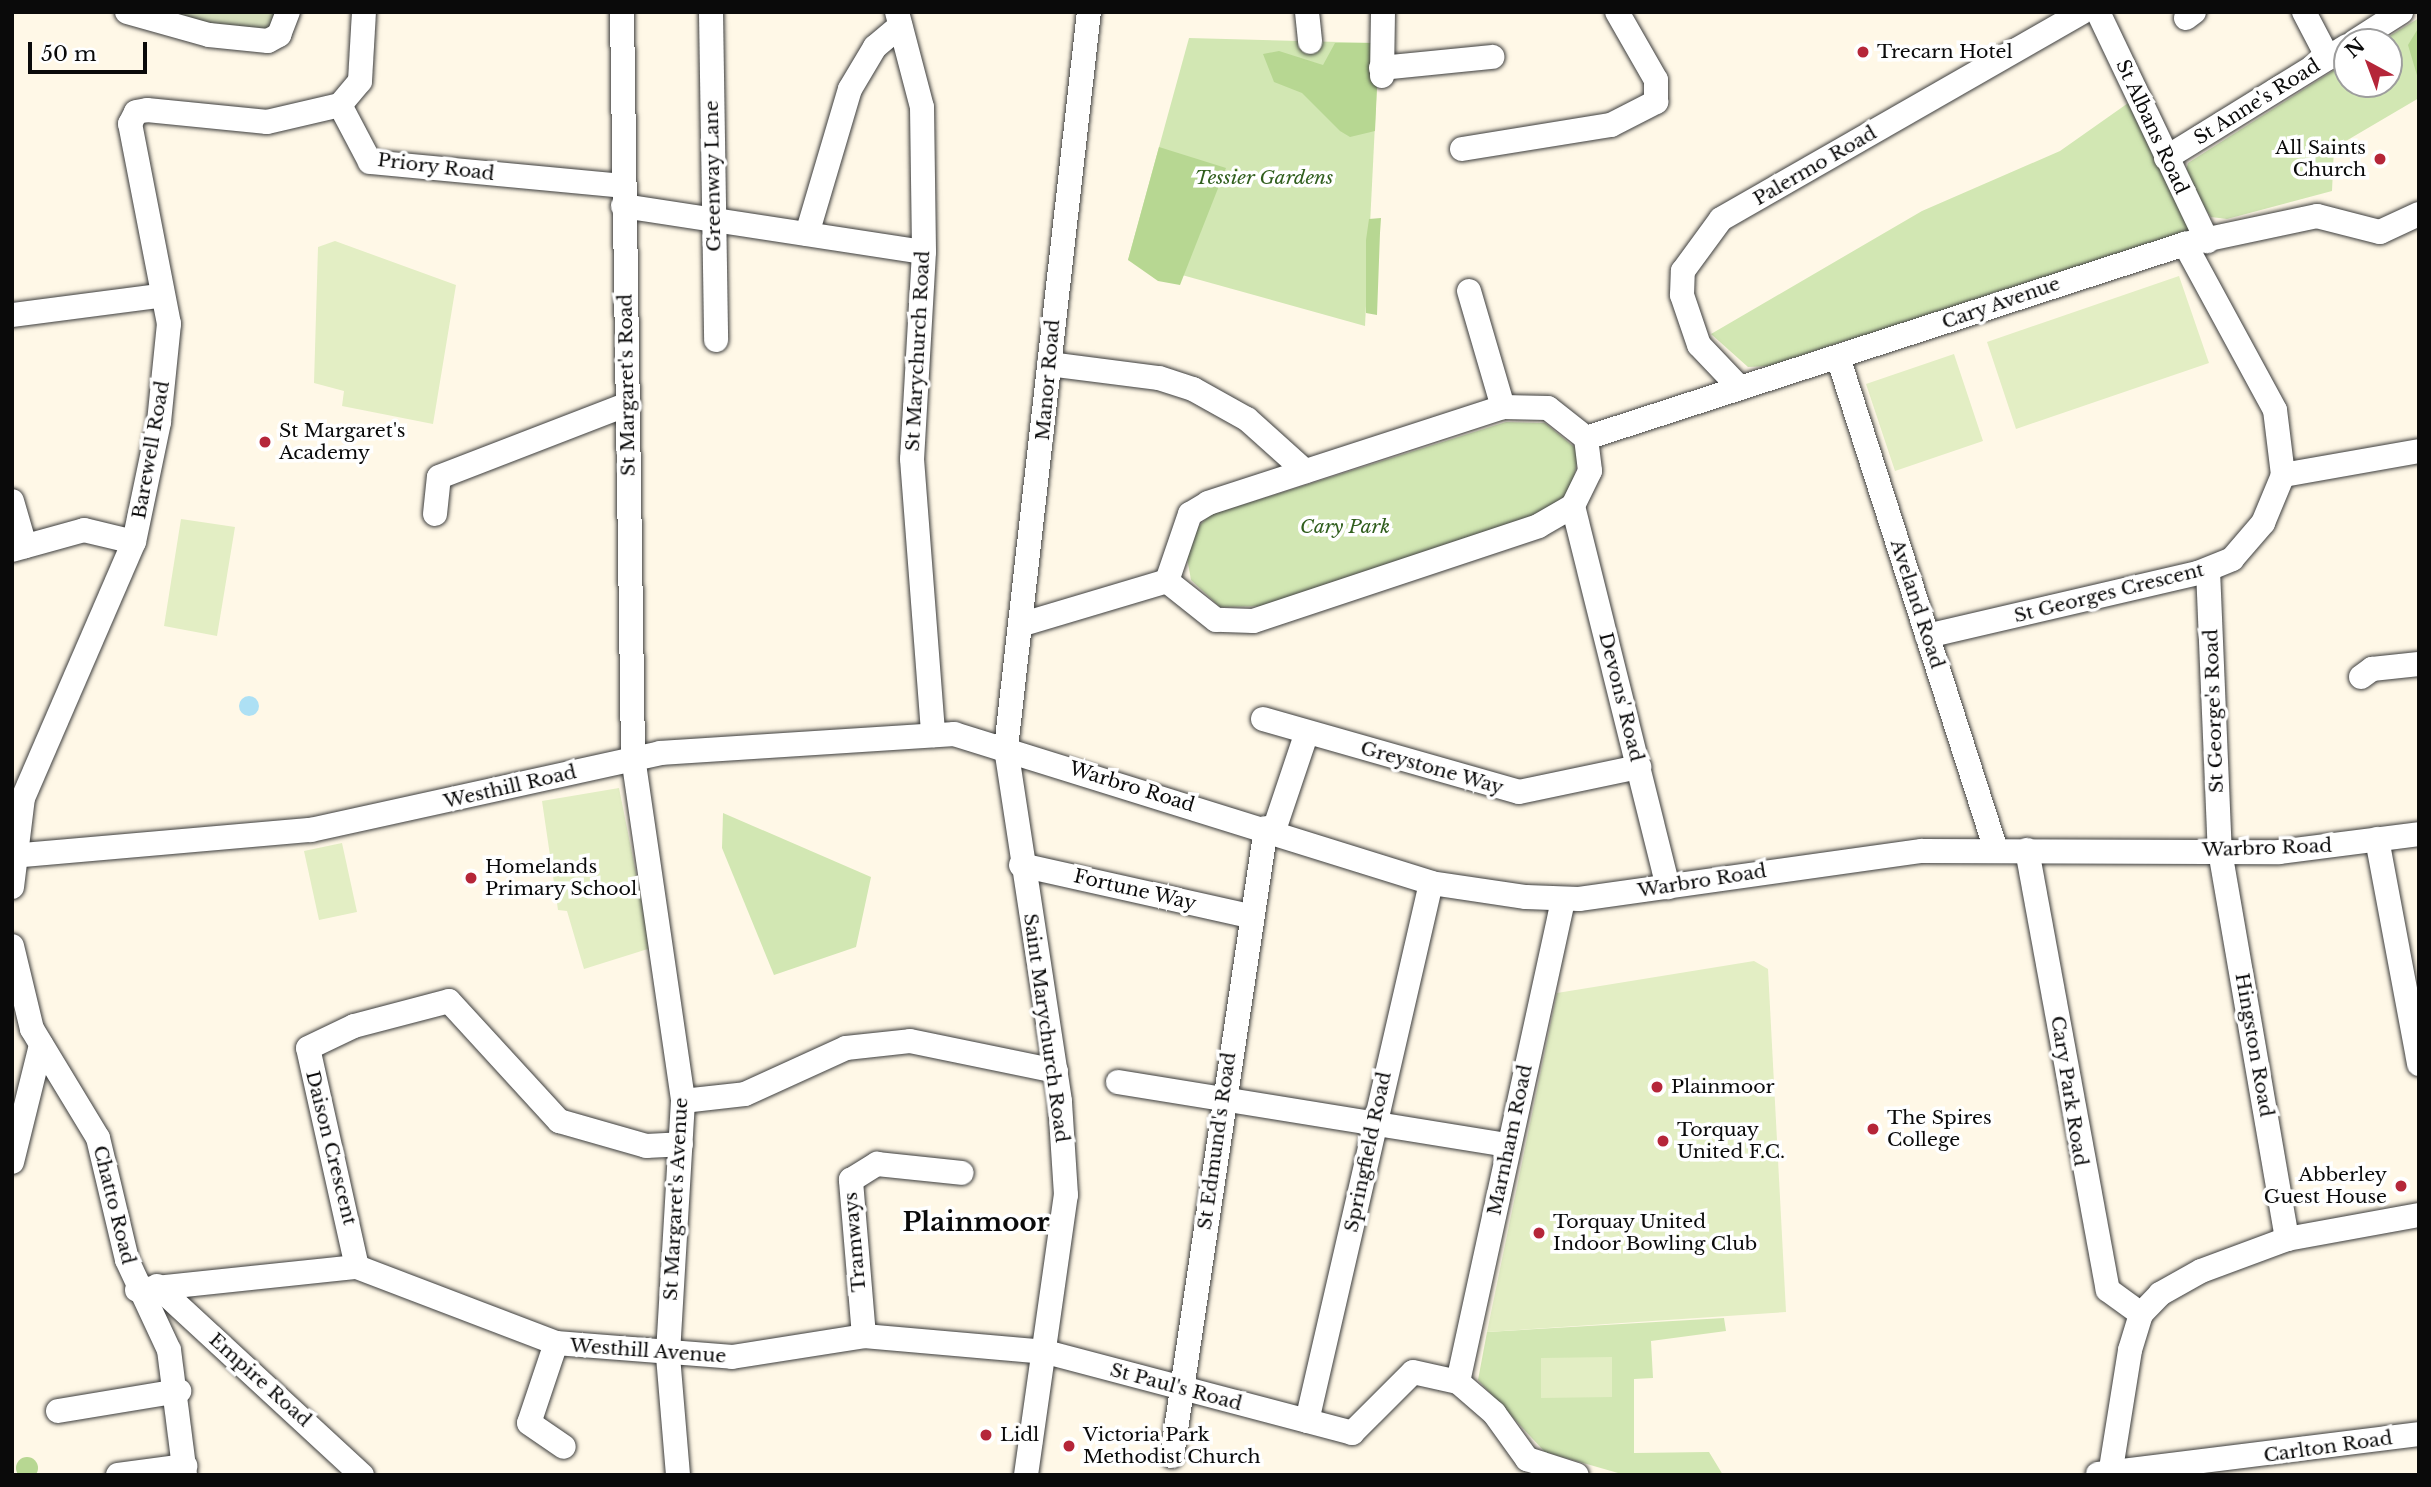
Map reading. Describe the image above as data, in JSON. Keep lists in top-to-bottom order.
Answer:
{
  "streets": {
    "street": [
      "St Anne's Road",
      "St Albans Road",
      "Palermo Road",
      "Priory Road",
      "Greenway Lane",
      "Cary Avenue",
      "St Marychurch Road",
      "Manor Road",
      "St Margaret's Road",
      "Barewell Road",
      "St Georges Crescent",
      "Aveland Road",
      "Devons' Road",
      "St George's Road",
      "Greystone Way",
      "Westhill Road",
      "Warbro Road",
      "Fortune Way",
      "Saint Marychurch Road",
      "Hingston Road",
      "Cary Park Road",
      "Marnham Road",
      "St Edmund's Road",
      "Daison Crescent",
      "Springfield Road",
      "St Margaret's Avenue",
      "Chatto Road",
      "Tramways",
      "Westhill Avenue",
      "Empire Road",
      "St Paul's Road",
      "Carlton Road"
    ]
  },
  "crossings": [
    ["St Anne's Road", "St Albans Road"],
    ["St Albans Road", "Cary Avenue"],
    ["Palermo Road", "Cary Avenue"],
    ["Priory Road", "Greenway Lane"],
    ["Priory Road", "St Marychurch Road"],
    ["Priory Road", "St Margaret's Road"],
    ["Priory Road", "Barewell Road"],
    ["Cary Avenue", "Aveland Road"],
    ["St Marychurch Road", "Westhill Road"],
    ["Manor Road", "Westhill Road"],
    ["Manor Road", "Warbro Road"],
    ["Manor Road", "Saint Marychurch Road"],
    ["St Margaret's Road", "Westhill Road"],
    ["St Margaret's Road", "St Margaret's Avenue"],
    ["Barewell Road", "Westhill Road"],
    ["St Georges Crescent", "Aveland Road"],
    ["St Georges Crescent", "St George's Road"],
    ["Aveland Road", "Warbro Road"],
    ["Devons' Road", "Greystone Way"],
    ["Devons' Road", "Warbro Road"],
    ["St George's Road", "Warbro Road"],
    ["St George's Road", "Hingston Road"],
    ["Westhill Road", "Warbro Road"],
    ["Westhill Road", "Saint Marychurch Road"],
    ["Westhill Road", "St Margaret's Avenue"],
    ["Warbro Road", "Saint Marychurch Road"],
    ["Warbro Road", "Hingston Road"],
    ["Warbro Road", "Cary Park Road"],
    ["Warbro Road", "Marnham Road"],
    ["Warbro Road", "St Edmund's Road"],
    ["Warbro Road", "Springfield Road"],
    ["Fortune Way", "Saint Marychurch Road"],
    ["Fortune Way", "St Edmund's Road"],
    ["Saint Marychurch Road", "Westhill Avenue"],
    ["Saint Marychurch Road", "St Paul's Road"],
    ["Marnham Road", "St Paul's Road"],
    ["St Edmund's Road", "St Paul's Road"],
    ["Daison Crescent", "St Margaret's Avenue"],
    ["Daison Crescent", "Westhill Avenue"],
    ["Springfield Road", "St Paul's Road"],
    ["St Margaret's Avenue", "Westhill Avenue"],
    ["Chatto Road", "Westhill Avenue"],
    ["Chatto Road", "Empire Road"],
    ["Tramways", "Westhill Avenue"],
    ["Westhill Avenue", "Empire Road"],
    ["Westhill Avenue", "St Paul's Road"]
  ],
  "districts": ["Plainmoor"],
  "parks": ["Tessier Gardens", "Cary Park"],
  "places": [
    "Trecarn Hotel",
    "All Saints Church",
    "St Margaret's Academy",
    "Homelands Primary School",
    "Plainmoor",
    "The Spires College",
    "Torquay United F.C.",
    "Abberley Guest House",
    "Torquay United Indoor Bowling Club",
    "Lidl",
    "Victoria Park Methodist Church"
  ],
  "scale_bar": "50 m",
  "north": "top left"
}
